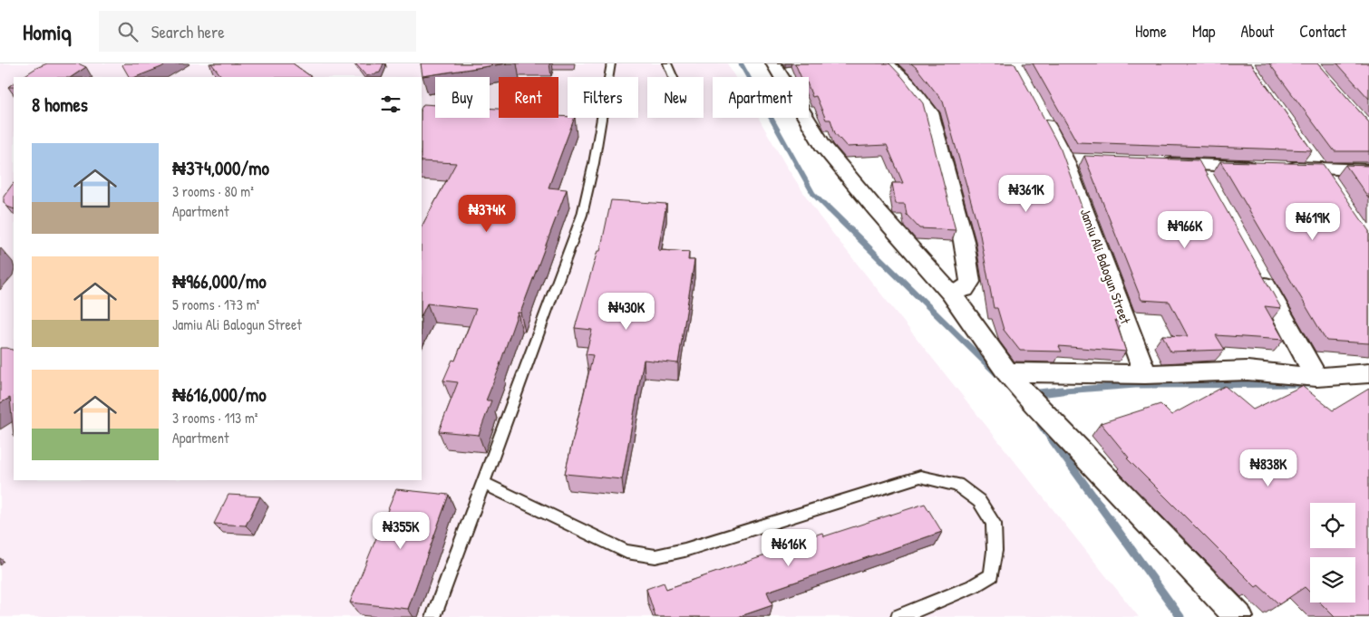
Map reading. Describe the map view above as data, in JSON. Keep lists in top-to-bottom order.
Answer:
{
  "streets": {
    "street": ["Jamiu Ali Balogun Street"]
  },
  "page": {
    "header": "Homiq",
    "search": "Search here",
    "nav": [
      "Home",
      "Map",
      "About",
      "Contact"
    ],
    "chip": [
      "Buy",
      "Rent",
      "Filters",
      "New",
      "Apartment"
    ],
    "heading": "8 homes",
    "list": [
      {
        "name": "₦374,000/mo",
        "note": "3 rooms · 80 m² · Apartment"
      },
      {
        "name": "₦966,000/mo",
        "note": "5 rooms · 173 m² · Jamiu Ali Balogun Street"
      },
      {
        "name": "₦616,000/mo",
        "note": "3 rooms · 113 m² · Apartment"
      }
    ],
    "price": [
      "₦361K",
      "₦374K",
      "₦619K",
      "₦966K",
      "₦430K",
      "₦838K",
      "₦355K",
      "₦616K"
    ]
  }
}
